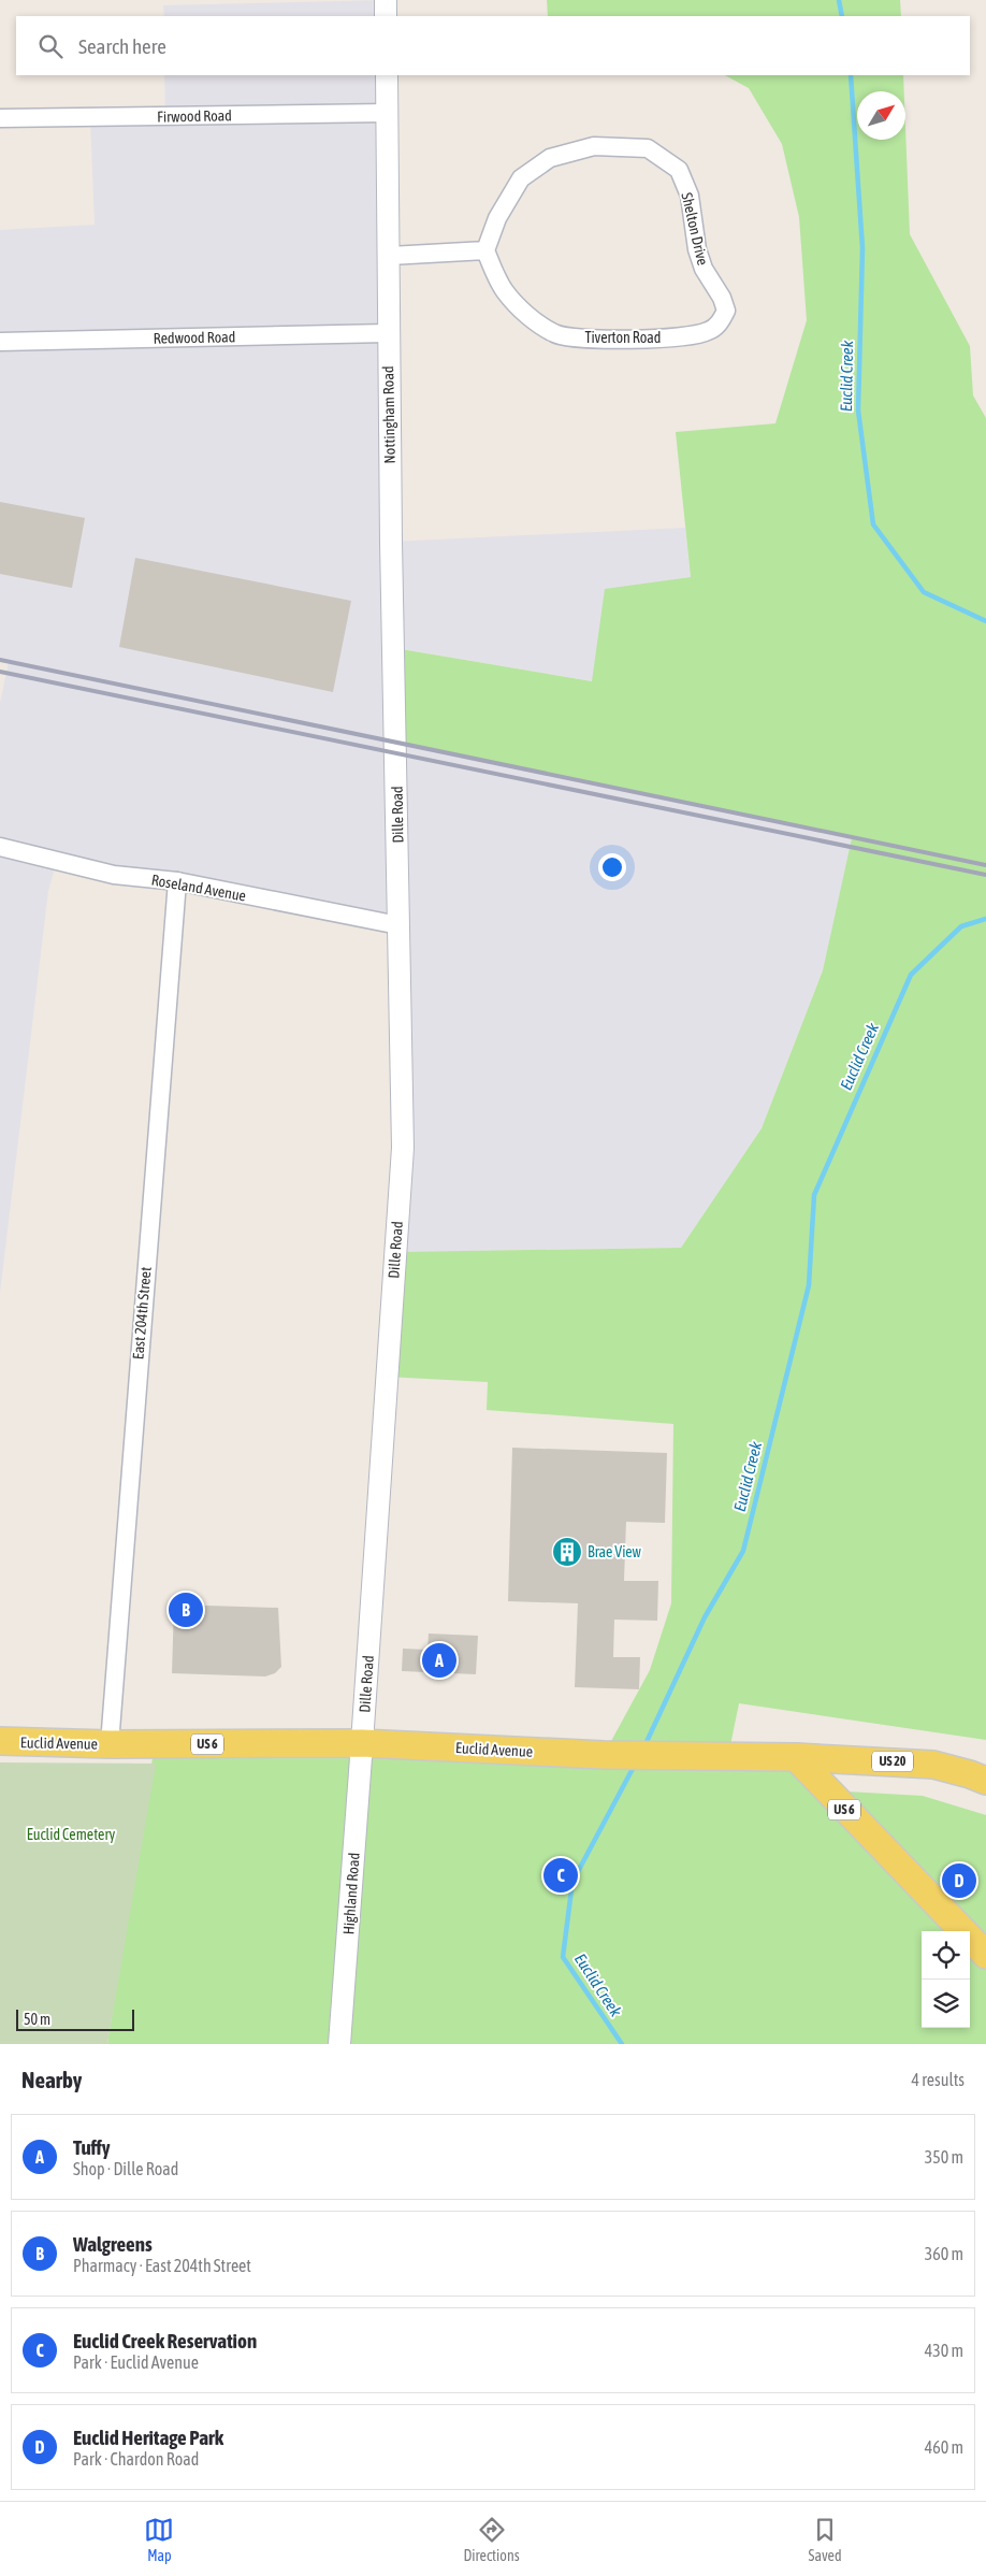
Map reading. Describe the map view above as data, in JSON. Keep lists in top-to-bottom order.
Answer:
{
  "streets": {
    "main road": ["Euclid Avenue", "US 6", "US 20"],
    "street": [
      "Firwood Road",
      "Shelton Drive",
      "Redwood Road",
      "Tiverton Road",
      "Nottingham Road",
      "Dille Road",
      "Roseland Avenue",
      "East 204th Street",
      "Highland Road"
    ]
  },
  "crossings": [
    ["Firwood Road", "Nottingham Road"],
    ["Shelton Drive", "Tiverton Road"],
    ["Redwood Road", "Nottingham Road"],
    ["Nottingham Road", "Dille Road"],
    ["Dille Road", "Roseland Avenue"],
    ["Dille Road", "Euclid Avenue"],
    ["Dille Road", "Highland Road"],
    ["Roseland Avenue", "East 204th Street"],
    ["East 204th Street", "Euclid Avenue"],
    ["Euclid Avenue", "US 6"],
    ["Euclid Avenue", "Highland Road"]
  ],
  "water": ["Euclid Creek"],
  "parks": ["Euclid Cemetery"],
  "places": {
    "building": ["Brae View"]
  },
  "scale_bar": "50 m",
  "north": "top right",
  "page": {
    "search": "Search here",
    "pins": [
      "B",
      "A",
      "C",
      "D"
    ],
    "scale": "50 m",
    "heading": ["Nearby", "4 results"],
    "list": [
      {
        "mark": "A",
        "name": "Tuffy",
        "note": "Shop · Dille Road",
        "value": "350 m"
      },
      {
        "mark": "B",
        "name": "Walgreens",
        "note": "Pharmacy · East 204th Street",
        "value": "360 m"
      },
      {
        "mark": "C",
        "name": "Euclid Creek Reservation",
        "note": "Park · Euclid Avenue",
        "value": "430 m"
      },
      {
        "mark": "D",
        "name": "Euclid Heritage Park",
        "note": "Park · Chardon Road",
        "value": "460 m"
      }
    ],
    "nav": ["Map", "Directions", "Saved"]
  }
}
